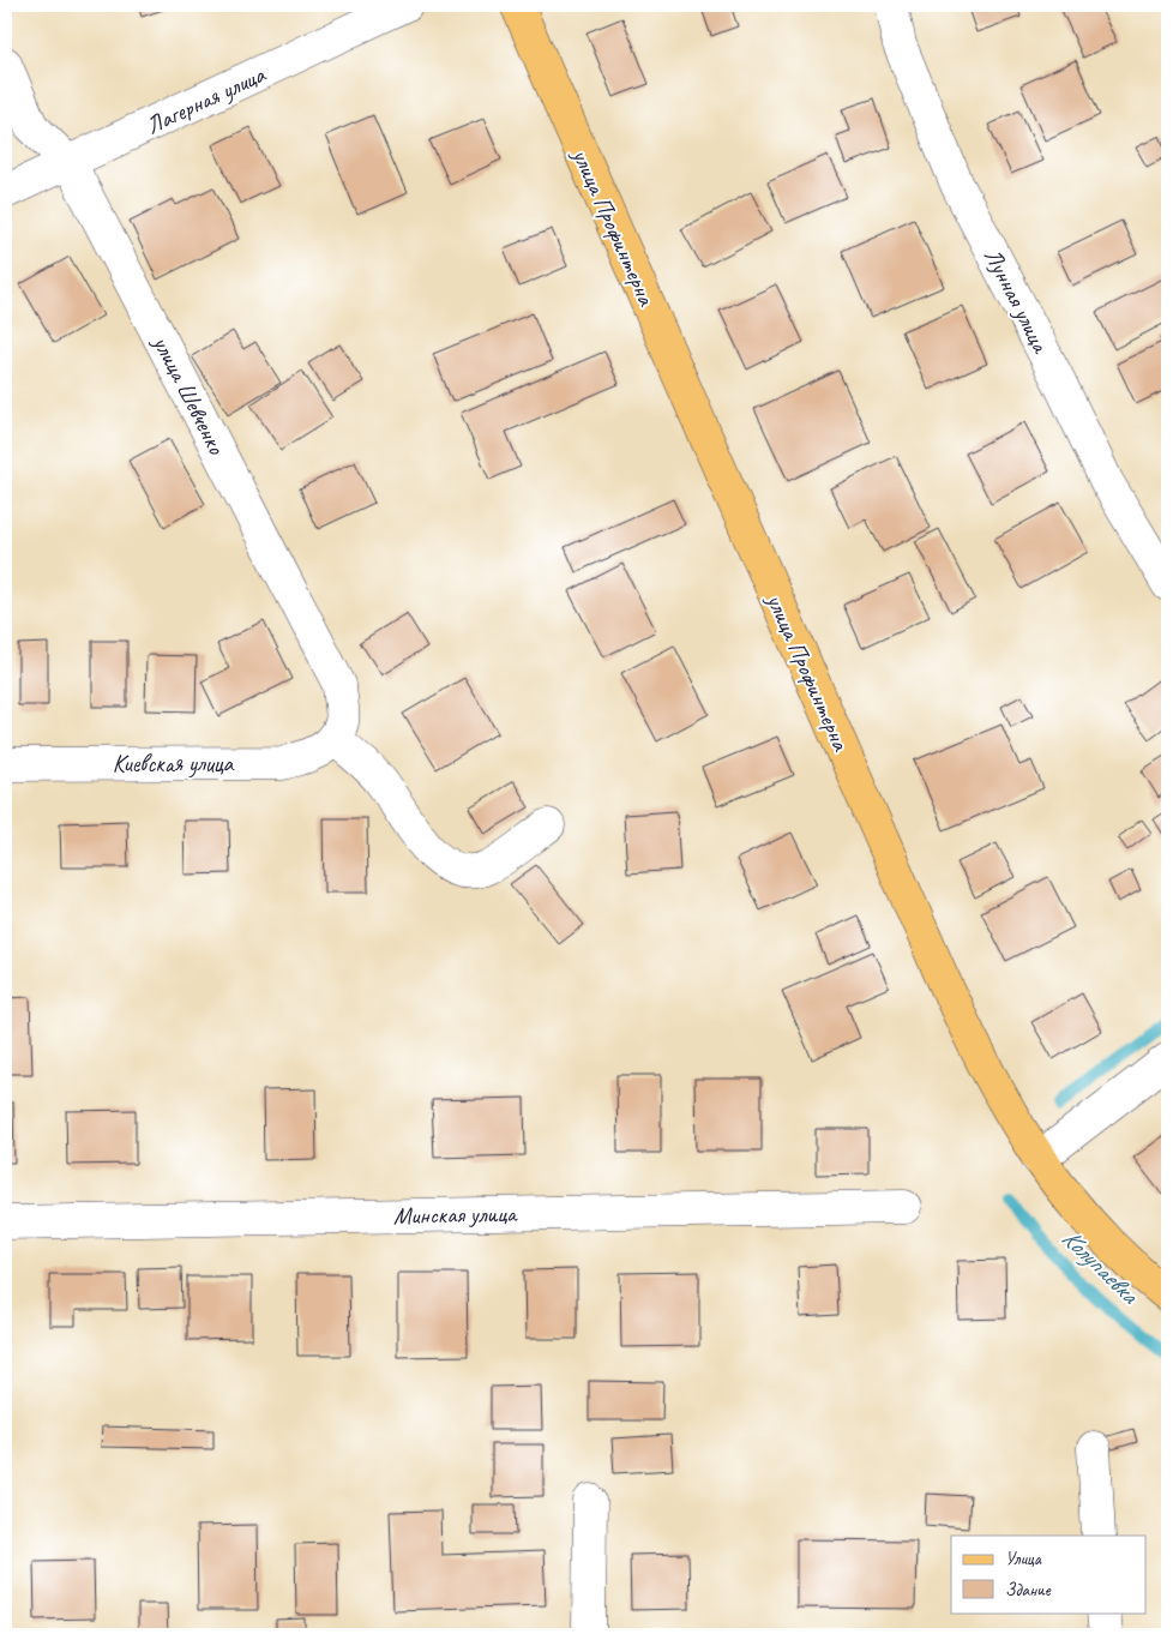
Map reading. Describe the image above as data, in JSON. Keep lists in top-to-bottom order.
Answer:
{
  "streets": {
    "main road": ["улица Профинтерна"],
    "street": [
      "Лагерная улица",
      "Лунная улица",
      "улица Шевченко",
      "Киевская улица",
      "Минская улица"
    ]
  },
  "crossings": [
    ["Лагерная улица", "улица Шевченко"],
    ["улица Шевченко", "Киевская улица"]
  ],
  "water": ["Колупаевка"],
  "legend": ["Улица", "Здание"]
}
